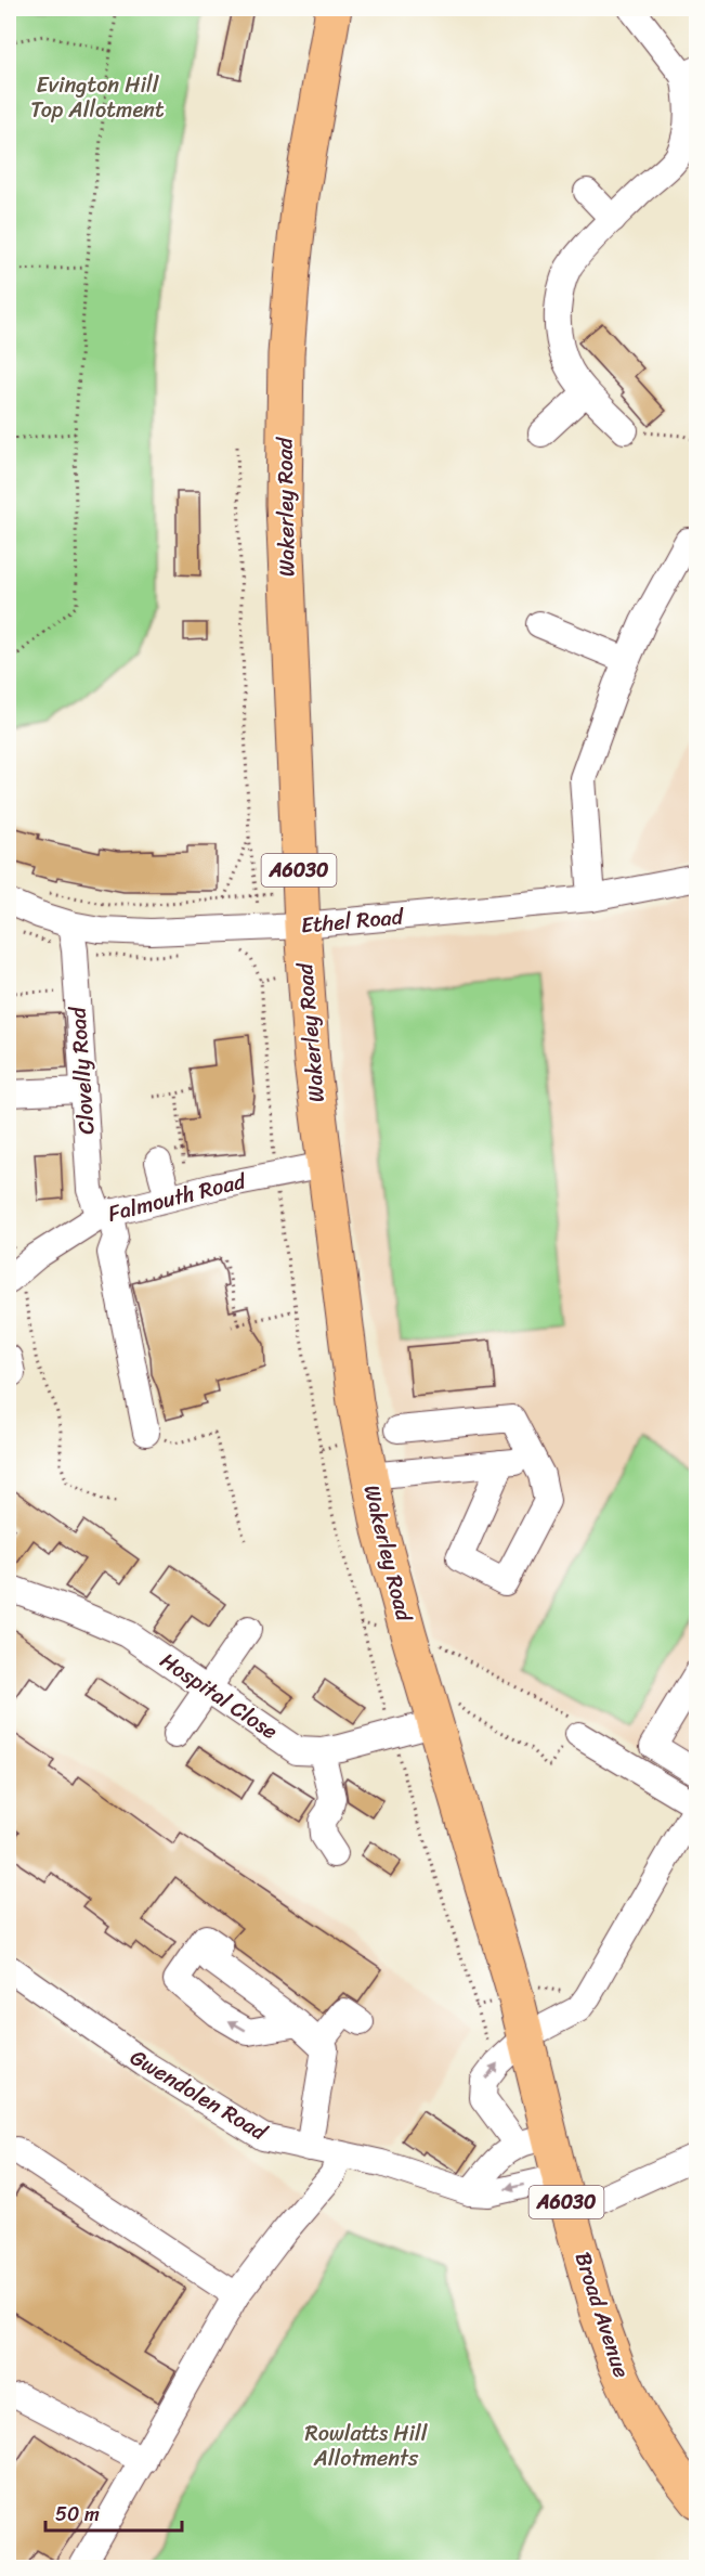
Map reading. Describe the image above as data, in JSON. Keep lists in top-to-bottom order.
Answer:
{
  "streets": {
    "highway": ["Wakerley Road", "A6030", "Broad Avenue"],
    "street": [
      "Ethel Road",
      "Clovelly Road",
      "Falmouth Road",
      "Hospital Close",
      "Gwendolen Road"
    ]
  },
  "crossings": [
    ["Wakerley Road", "Ethel Road"],
    ["Wakerley Road", "Falmouth Road"],
    ["Wakerley Road", "Hospital Close"],
    ["Wakerley Road", "Broad Avenue"],
    ["Ethel Road", "Clovelly Road"],
    ["Clovelly Road", "Falmouth Road"],
    ["Gwendolen Road", "Broad Avenue"]
  ],
  "parks": ["Evington Hill Top Allotment", "Rowlatts Hill Allotments"],
  "scale_bar": "50 m"
}
